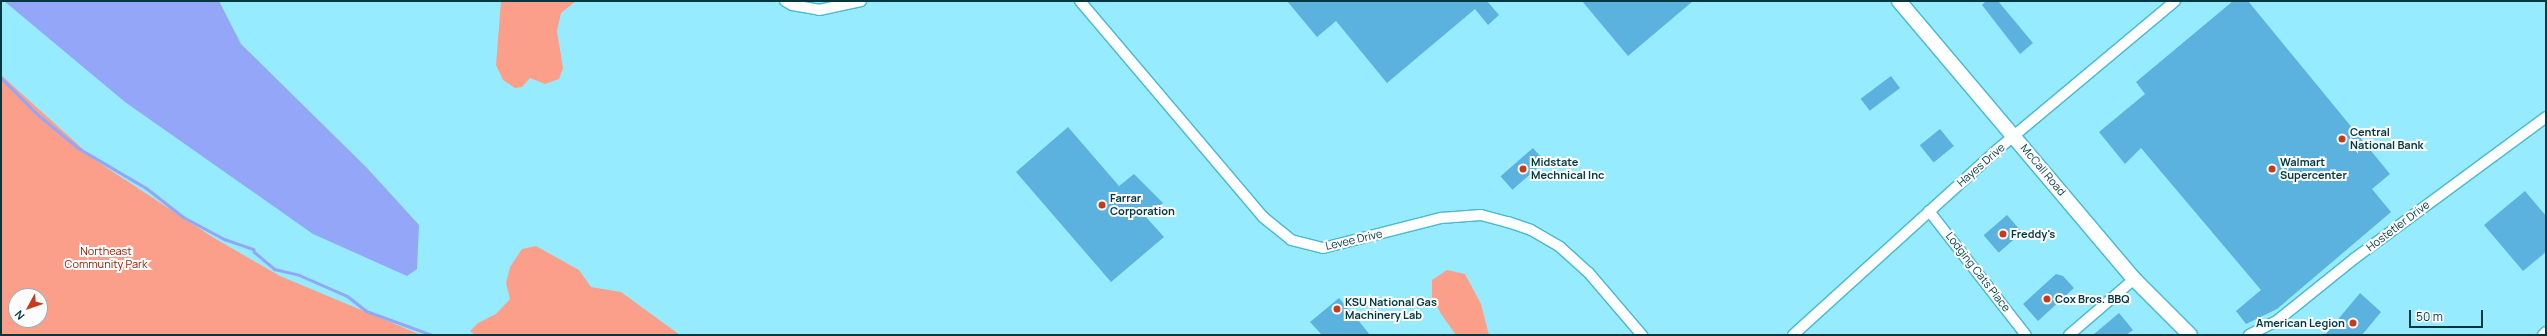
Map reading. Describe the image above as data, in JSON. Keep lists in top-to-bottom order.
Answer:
{
  "streets": {
    "main road": ["McCall Road"],
    "street": [
      "Hayes Drive",
      "Hostetler Drive",
      "Levee Drive",
      "Lodging Cats Place"
    ]
  },
  "crossings": [
    ["Hayes Drive", "McCall Road"],
    ["Hayes Drive", "Lodging Cats Place"]
  ],
  "parks": ["Northeast Community Park"],
  "places": [
    "Central National Bank",
    "Midstate Mechnical Inc",
    "Walmart Supercenter",
    "Farrar Corporation",
    "Freddy's",
    "Cox Bros. BBQ",
    "KSU National Gas Machinery Lab",
    "American Legion"
  ],
  "scale_bar": "50 m",
  "north": "bottom left"
}
